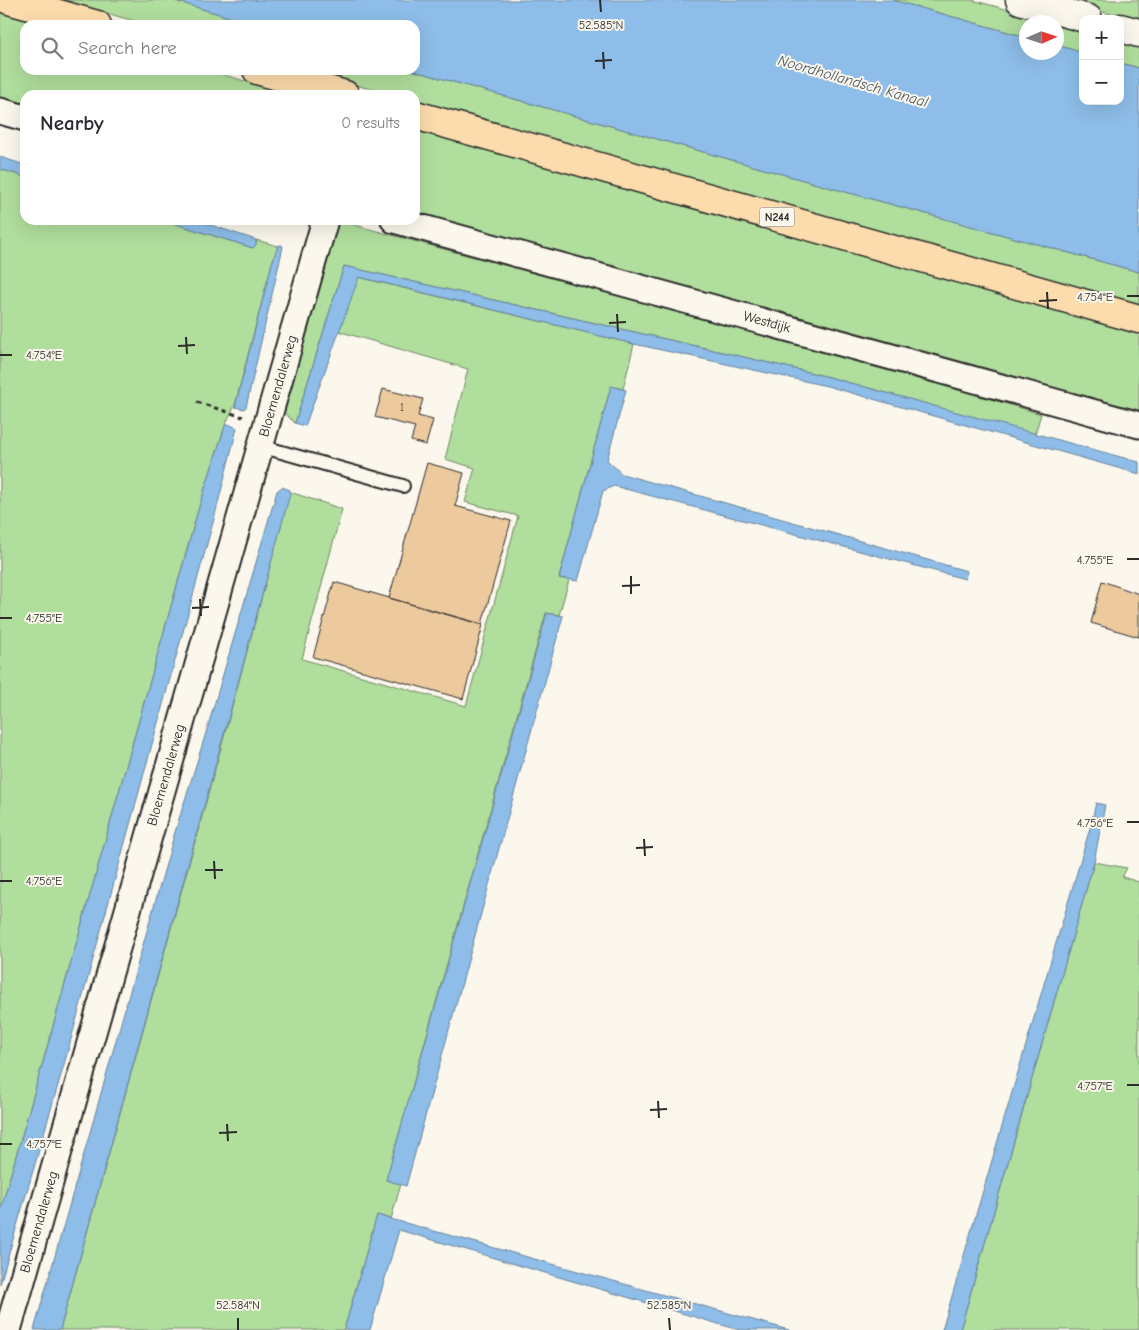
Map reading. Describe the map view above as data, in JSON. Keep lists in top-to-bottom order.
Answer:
{
  "streets": {
    "main road": ["N244"],
    "street": ["Westdijk", "Bloemendalerweg"]
  },
  "water": ["Noordhollandsch Kanaal"],
  "house_numbers": ["1"],
  "north": "right",
  "page": {
    "map_buttons": ["+", "−"],
    "search": "Search here",
    "heading": ["Nearby", "0 results"]
  },
  "coordinates": [
    "52.585°N",
    "4.754°E",
    "4.755°E",
    "4.756°E",
    "4.757°E",
    "52.584°N"
  ]
}
